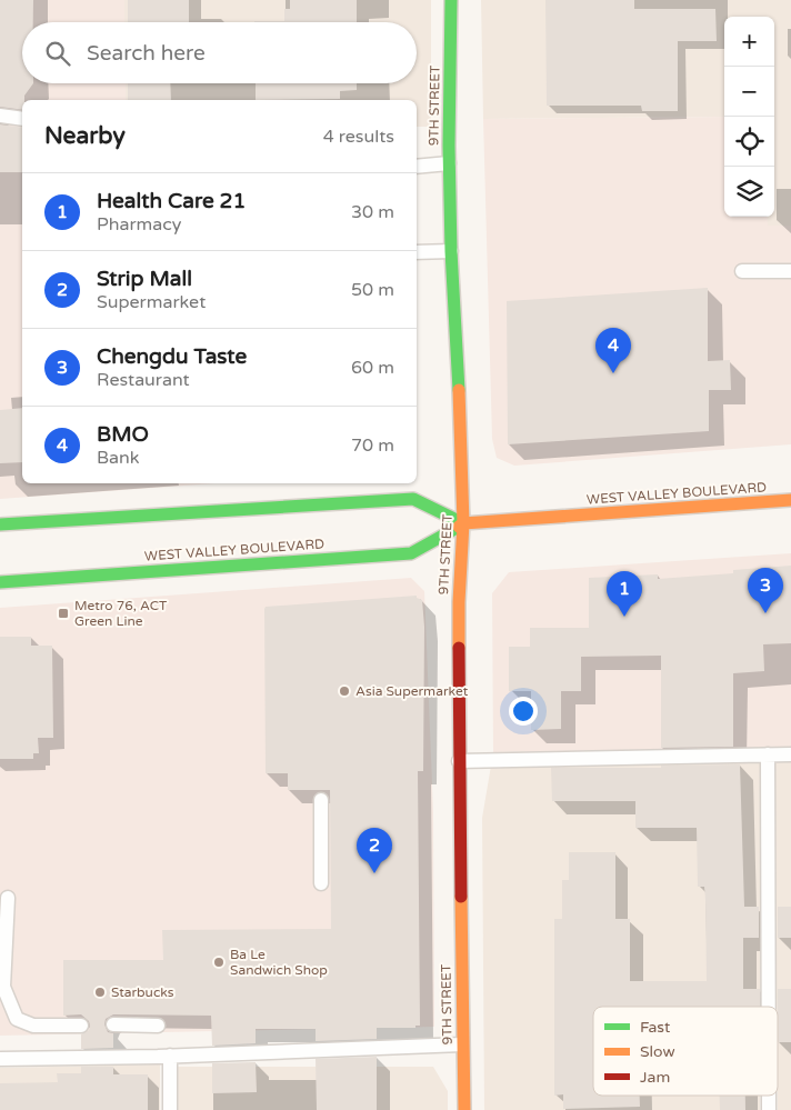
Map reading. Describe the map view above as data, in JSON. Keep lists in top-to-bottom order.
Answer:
{
  "streets": {
    "main road": ["9TH STREET", "WEST VALLEY BOULEVARD"]
  },
  "crossings": [
    ["9TH STREET", "WEST VALLEY BOULEVARD"]
  ],
  "places": {
    "transit": ["Metro 76, ACT Green Line"],
    "other": ["Asia Supermarket", "Ba Le Sandwich Shop", "Starbucks"]
  },
  "legend": ["Fast", "Slow", "Jam"],
  "page": {
    "map_buttons": ["+", "−"],
    "search": "Search here",
    "heading": ["Nearby", "4 results"],
    "list": [
      {
        "mark": "1",
        "name": "Health Care 21",
        "note": "Pharmacy",
        "value": "30 m"
      },
      {
        "mark": "2",
        "name": "Strip Mall",
        "note": "Supermarket",
        "value": "50 m"
      },
      {
        "mark": "3",
        "name": "Chengdu Taste",
        "note": "Restaurant",
        "value": "60 m"
      },
      {
        "mark": "4",
        "name": "BMO",
        "note": "Bank",
        "value": "70 m"
      }
    ],
    "pins": [
      "4",
      "3",
      "1",
      "2"
    ]
  }
}
